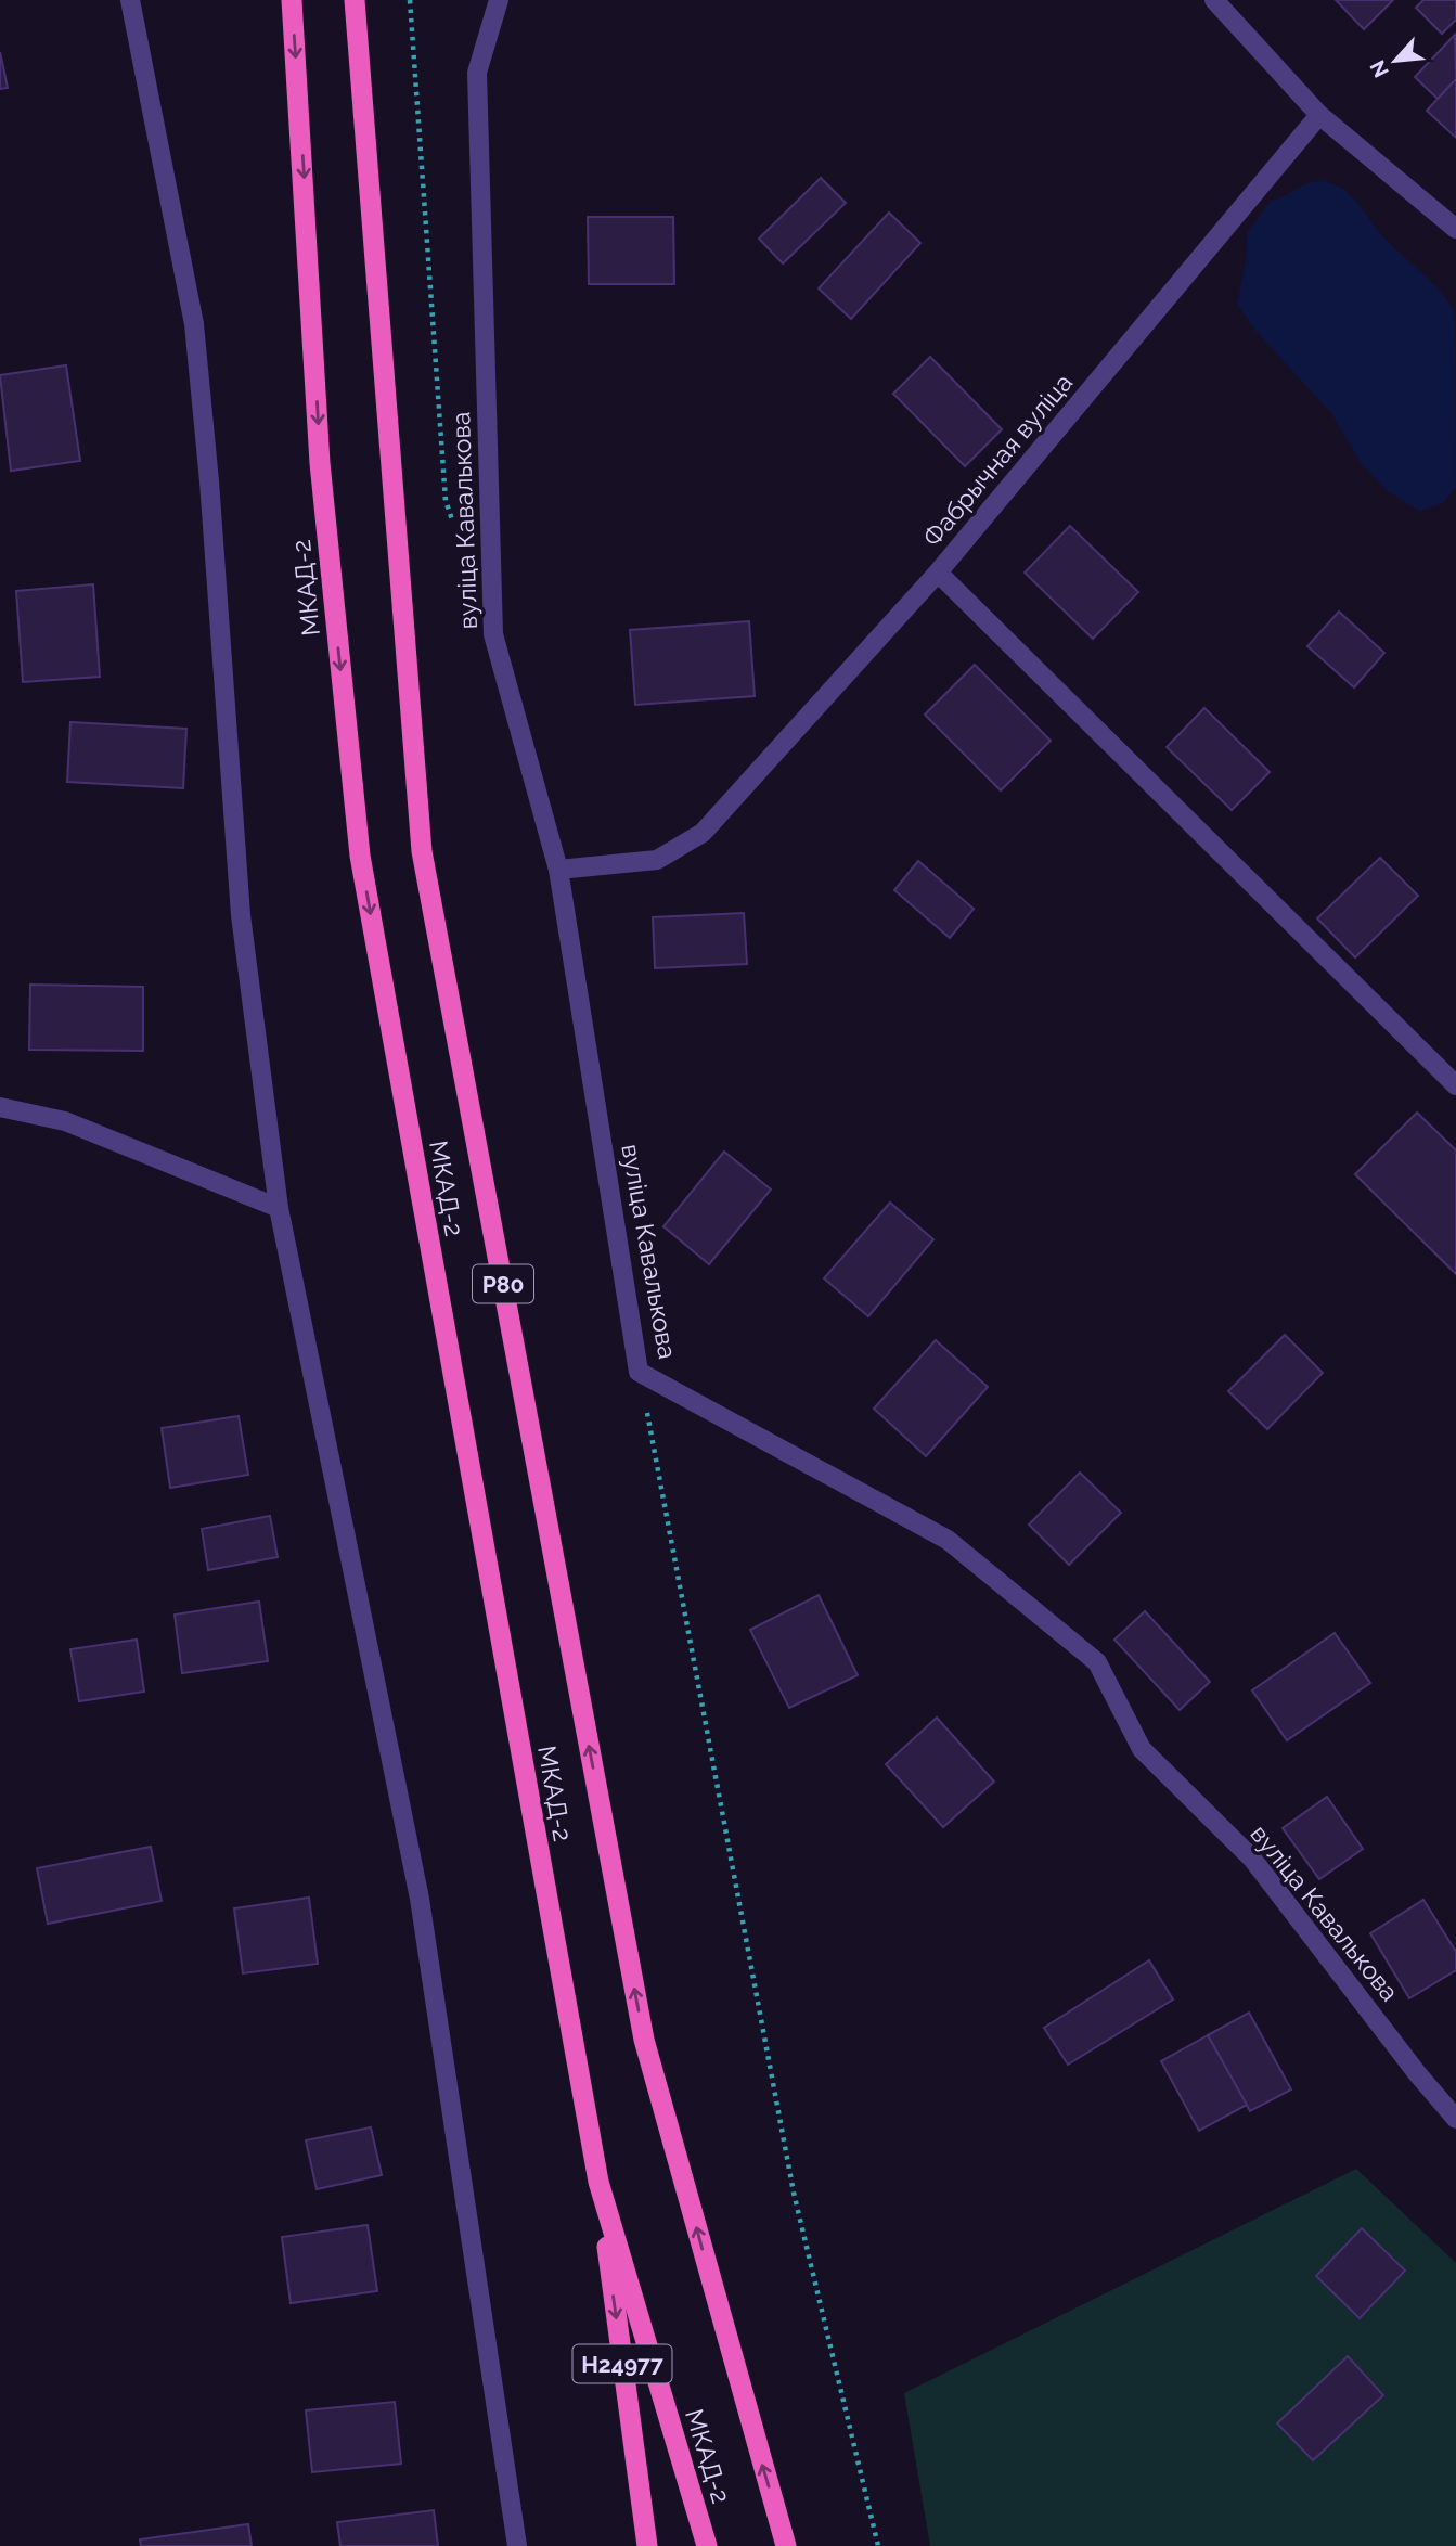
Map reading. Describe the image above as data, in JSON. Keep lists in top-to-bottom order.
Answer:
{
  "streets": {
    "highway": ["МКАД-2", "Р80", "Н24977"],
    "street": ["Фабрычная вуліца", "вуліца Кавалькова"]
  },
  "crossings": [
    ["МКАД-2", "Н24977"]
  ],
  "north": "bottom left"
}
